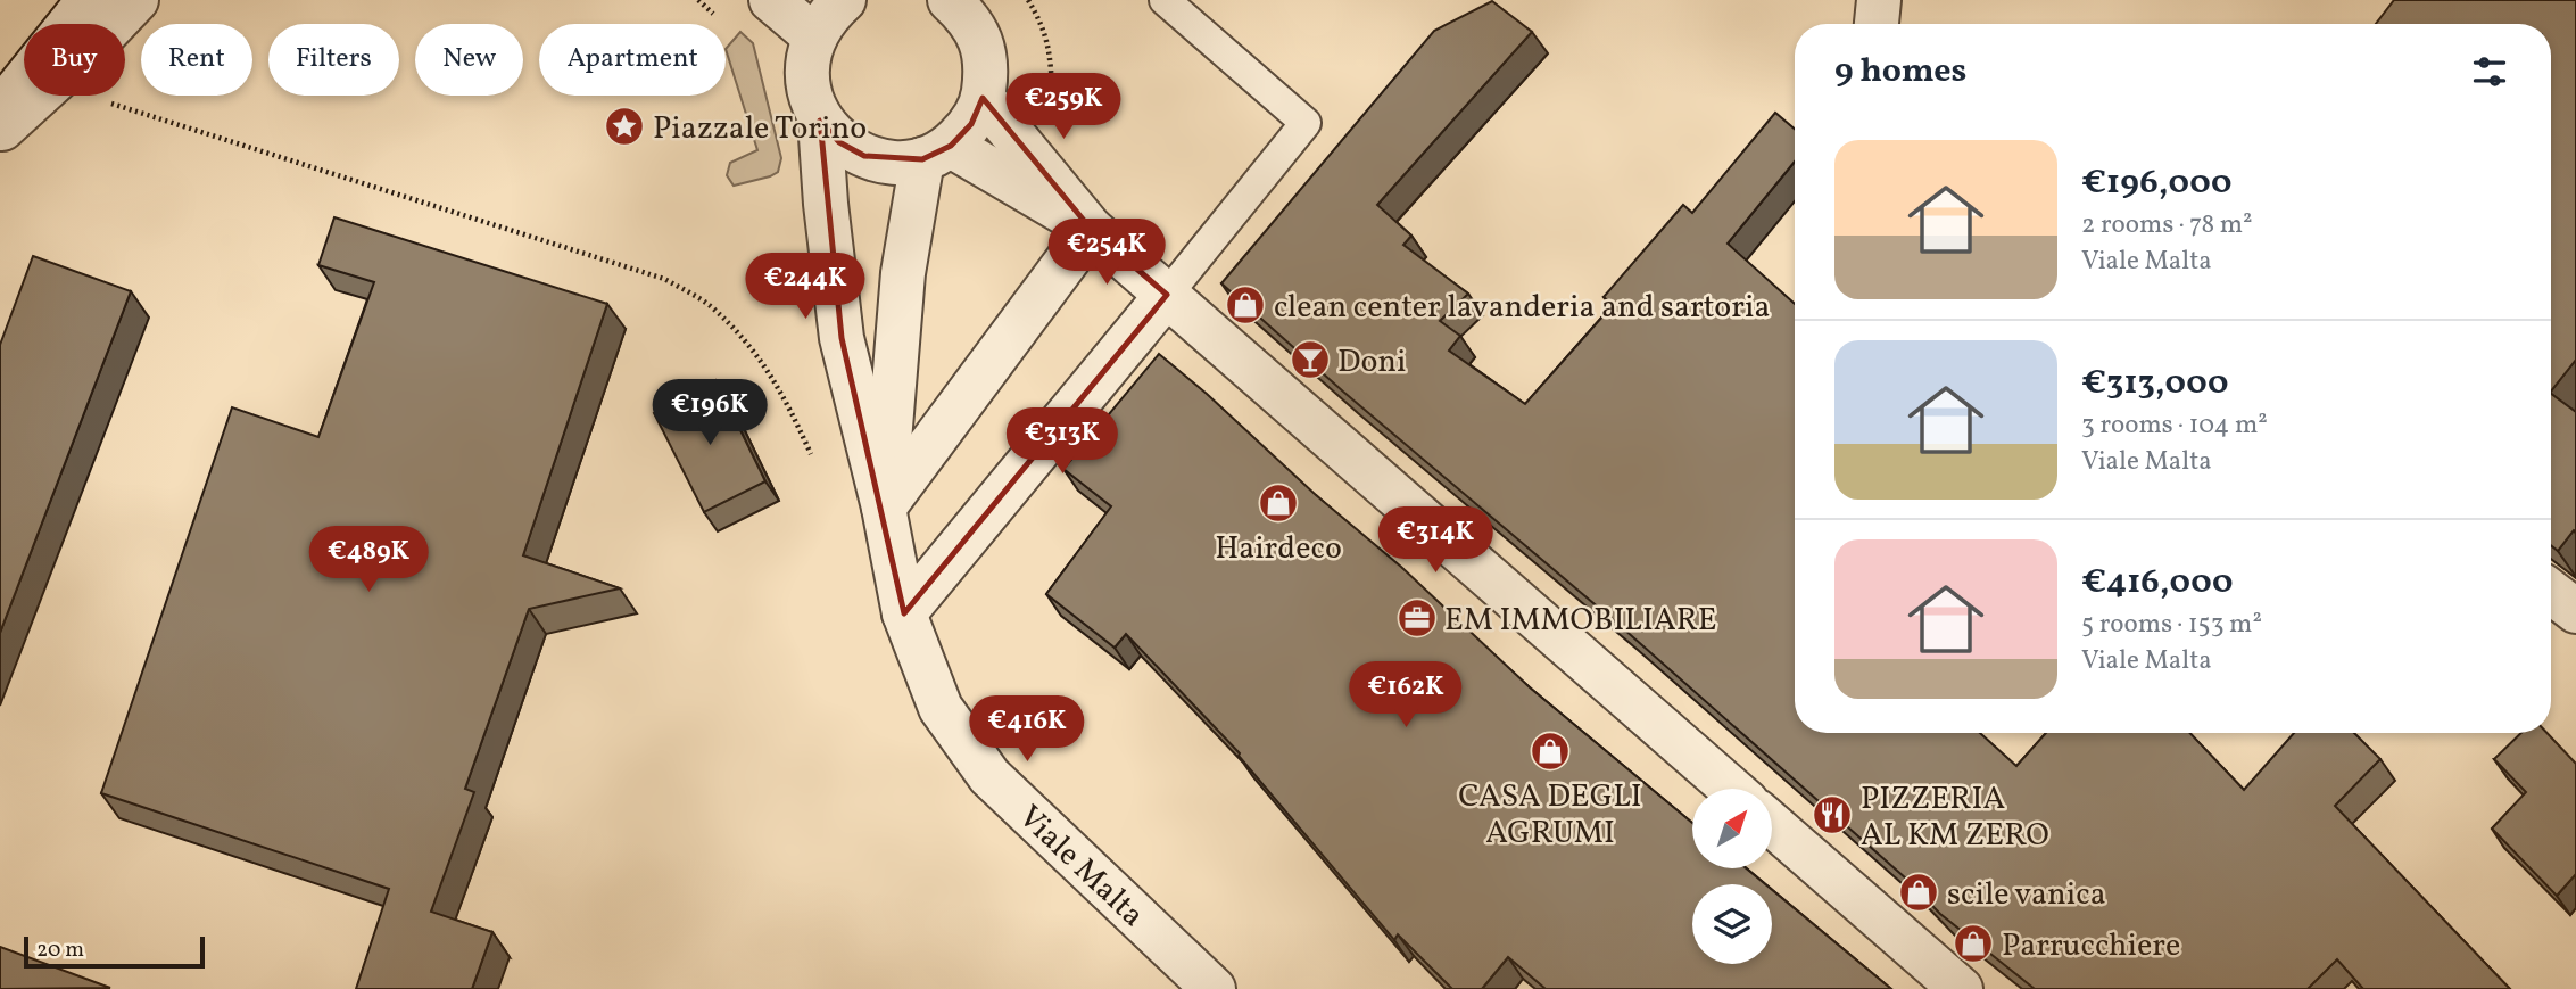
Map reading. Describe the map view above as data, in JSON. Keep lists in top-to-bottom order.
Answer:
{
  "streets": {
    "street": ["Viale Malta"]
  },
  "places": {
    "place": ["Piazzale Torino"],
    "shop": [
      "clean center lavanderia and sartoria",
      "Hairdeco",
      "CASA DEGLI AGRUMI",
      "scile vanica",
      "Parrucchiere"
    ],
    "bar": ["Doni"],
    "office": ["EM IMMOBILIARE"],
    "restaurant": ["PIZZERIA AL KM ZERO"]
  },
  "scale_bar": "20 m",
  "north": "top right",
  "page": {
    "chip": [
      "Buy",
      "Rent",
      "Filters",
      "New",
      "Apartment"
    ],
    "heading": "9 homes",
    "price": [
      "€259K",
      "€254K",
      "€244K",
      "€196K",
      "€313K",
      "€314K",
      "€489K",
      "€162K",
      "€416K"
    ],
    "list": [
      {
        "name": "€196,000",
        "note": "2 rooms · 78 m² · Viale Malta"
      },
      {
        "name": "€313,000",
        "note": "3 rooms · 104 m² · Viale Malta"
      },
      {
        "name": "€416,000",
        "note": "5 rooms · 153 m² · Viale Malta"
      }
    ],
    "scale": "20 m"
  }
}
